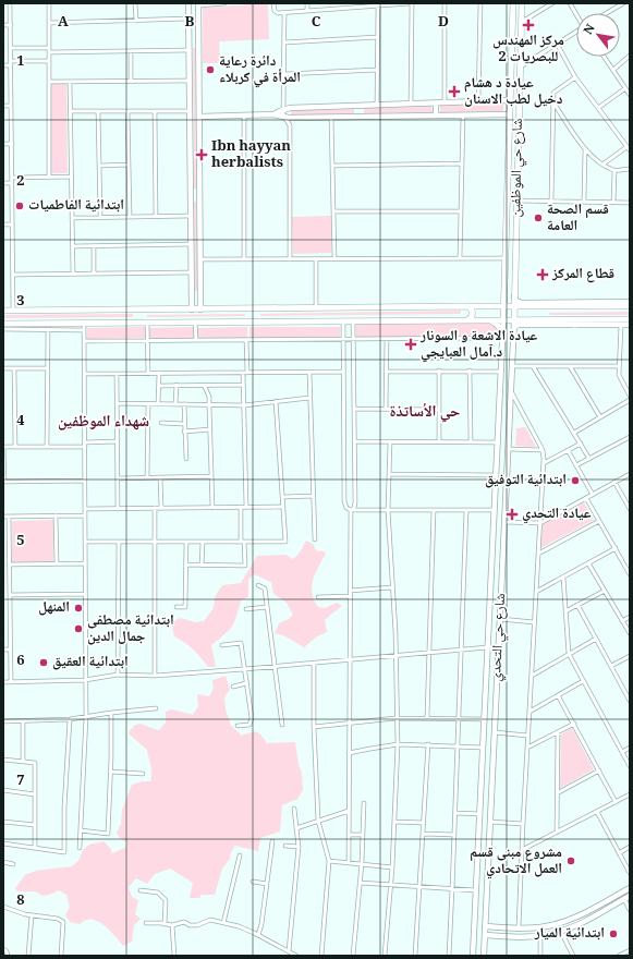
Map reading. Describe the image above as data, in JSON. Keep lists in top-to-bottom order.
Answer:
{
  "streets": {
    "main road": ["شارع حي الموظفين", "شارع حي التحدي"]
  },
  "crossings": [
    ["شارع حي الموظفين", "شارع حي التحدي"]
  ],
  "districts": ["حي الأساتذة", "شهداء الموظفين"],
  "places": {
    "health": [
      "مركز المهندس للبصريات 2",
      "عيادة د هشام دخيل لطب الاسنان",
      "Ibn hayyan herbalists",
      "قطاع المركز",
      "عيادة الاشعة و السونار د.آمال العبايجي",
      "عيادة التحدي"
    ],
    "other": [
      "دائرة رعاية المرأة في كربلاء",
      "ابتدائية الفاطميات",
      "قسم الصحة العامة",
      "ابتدائية التوفيق",
      "المنهل",
      "ابتدائية مصطفى جمال الدين",
      "ابتدائية العقيق",
      "مشروع مبنى قسم العمل الاتحادي",
      "ابتدائية الميار"
    ]
  },
  "north": "top left",
  "grid": {
    "columns": [
      "A",
      "B",
      "C",
      "D"
    ],
    "rows": [
      "1",
      "2",
      "3",
      "4",
      "5",
      "6",
      "7",
      "8"
    ]
  }
}
